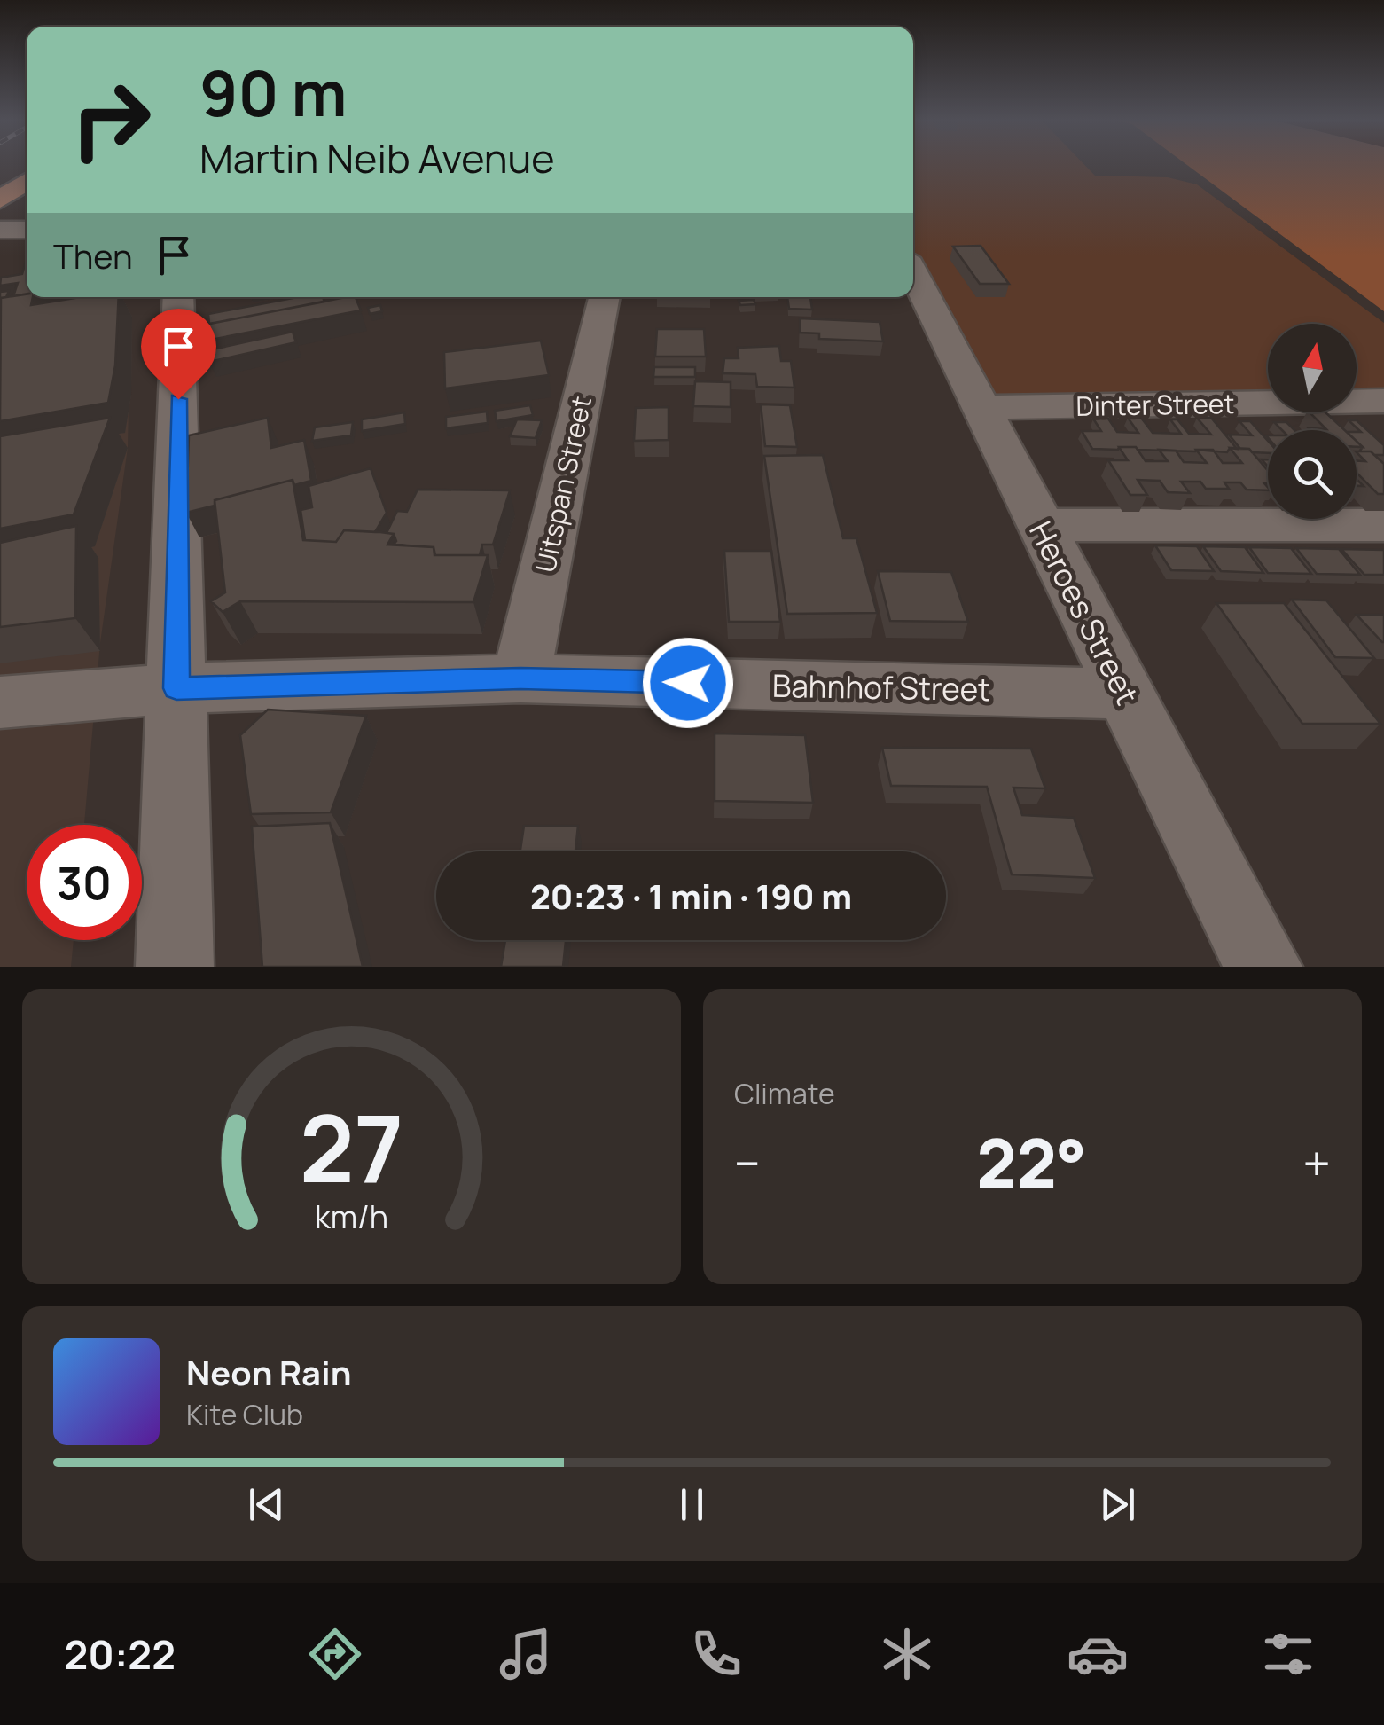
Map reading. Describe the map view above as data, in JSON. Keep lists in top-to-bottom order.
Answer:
{
  "streets": {
    "street": [
      "Dinter Street",
      "Uitspan Street",
      "Heroes Street",
      "Bahnhof Street"
    ]
  },
  "crossings": [
    ["Dinter Street", "Heroes Street"],
    ["Uitspan Street", "Bahnhof Street"],
    ["Heroes Street", "Bahnhof Street"]
  ],
  "north": "top",
  "page": {
    "turn": ["90 m", "Martin Neib Avenue"],
    "then": "Then",
    "limit": "30",
    "trip": "20:23 · 1 min · 190 m",
    "tile": "Climate",
    "heat": ["−", "22°", "+"],
    "song": ["Neon Rain", "Kite Club"],
    "tabs": "20:22",
    "gauge": ["27", "km/h"]
  }
}
